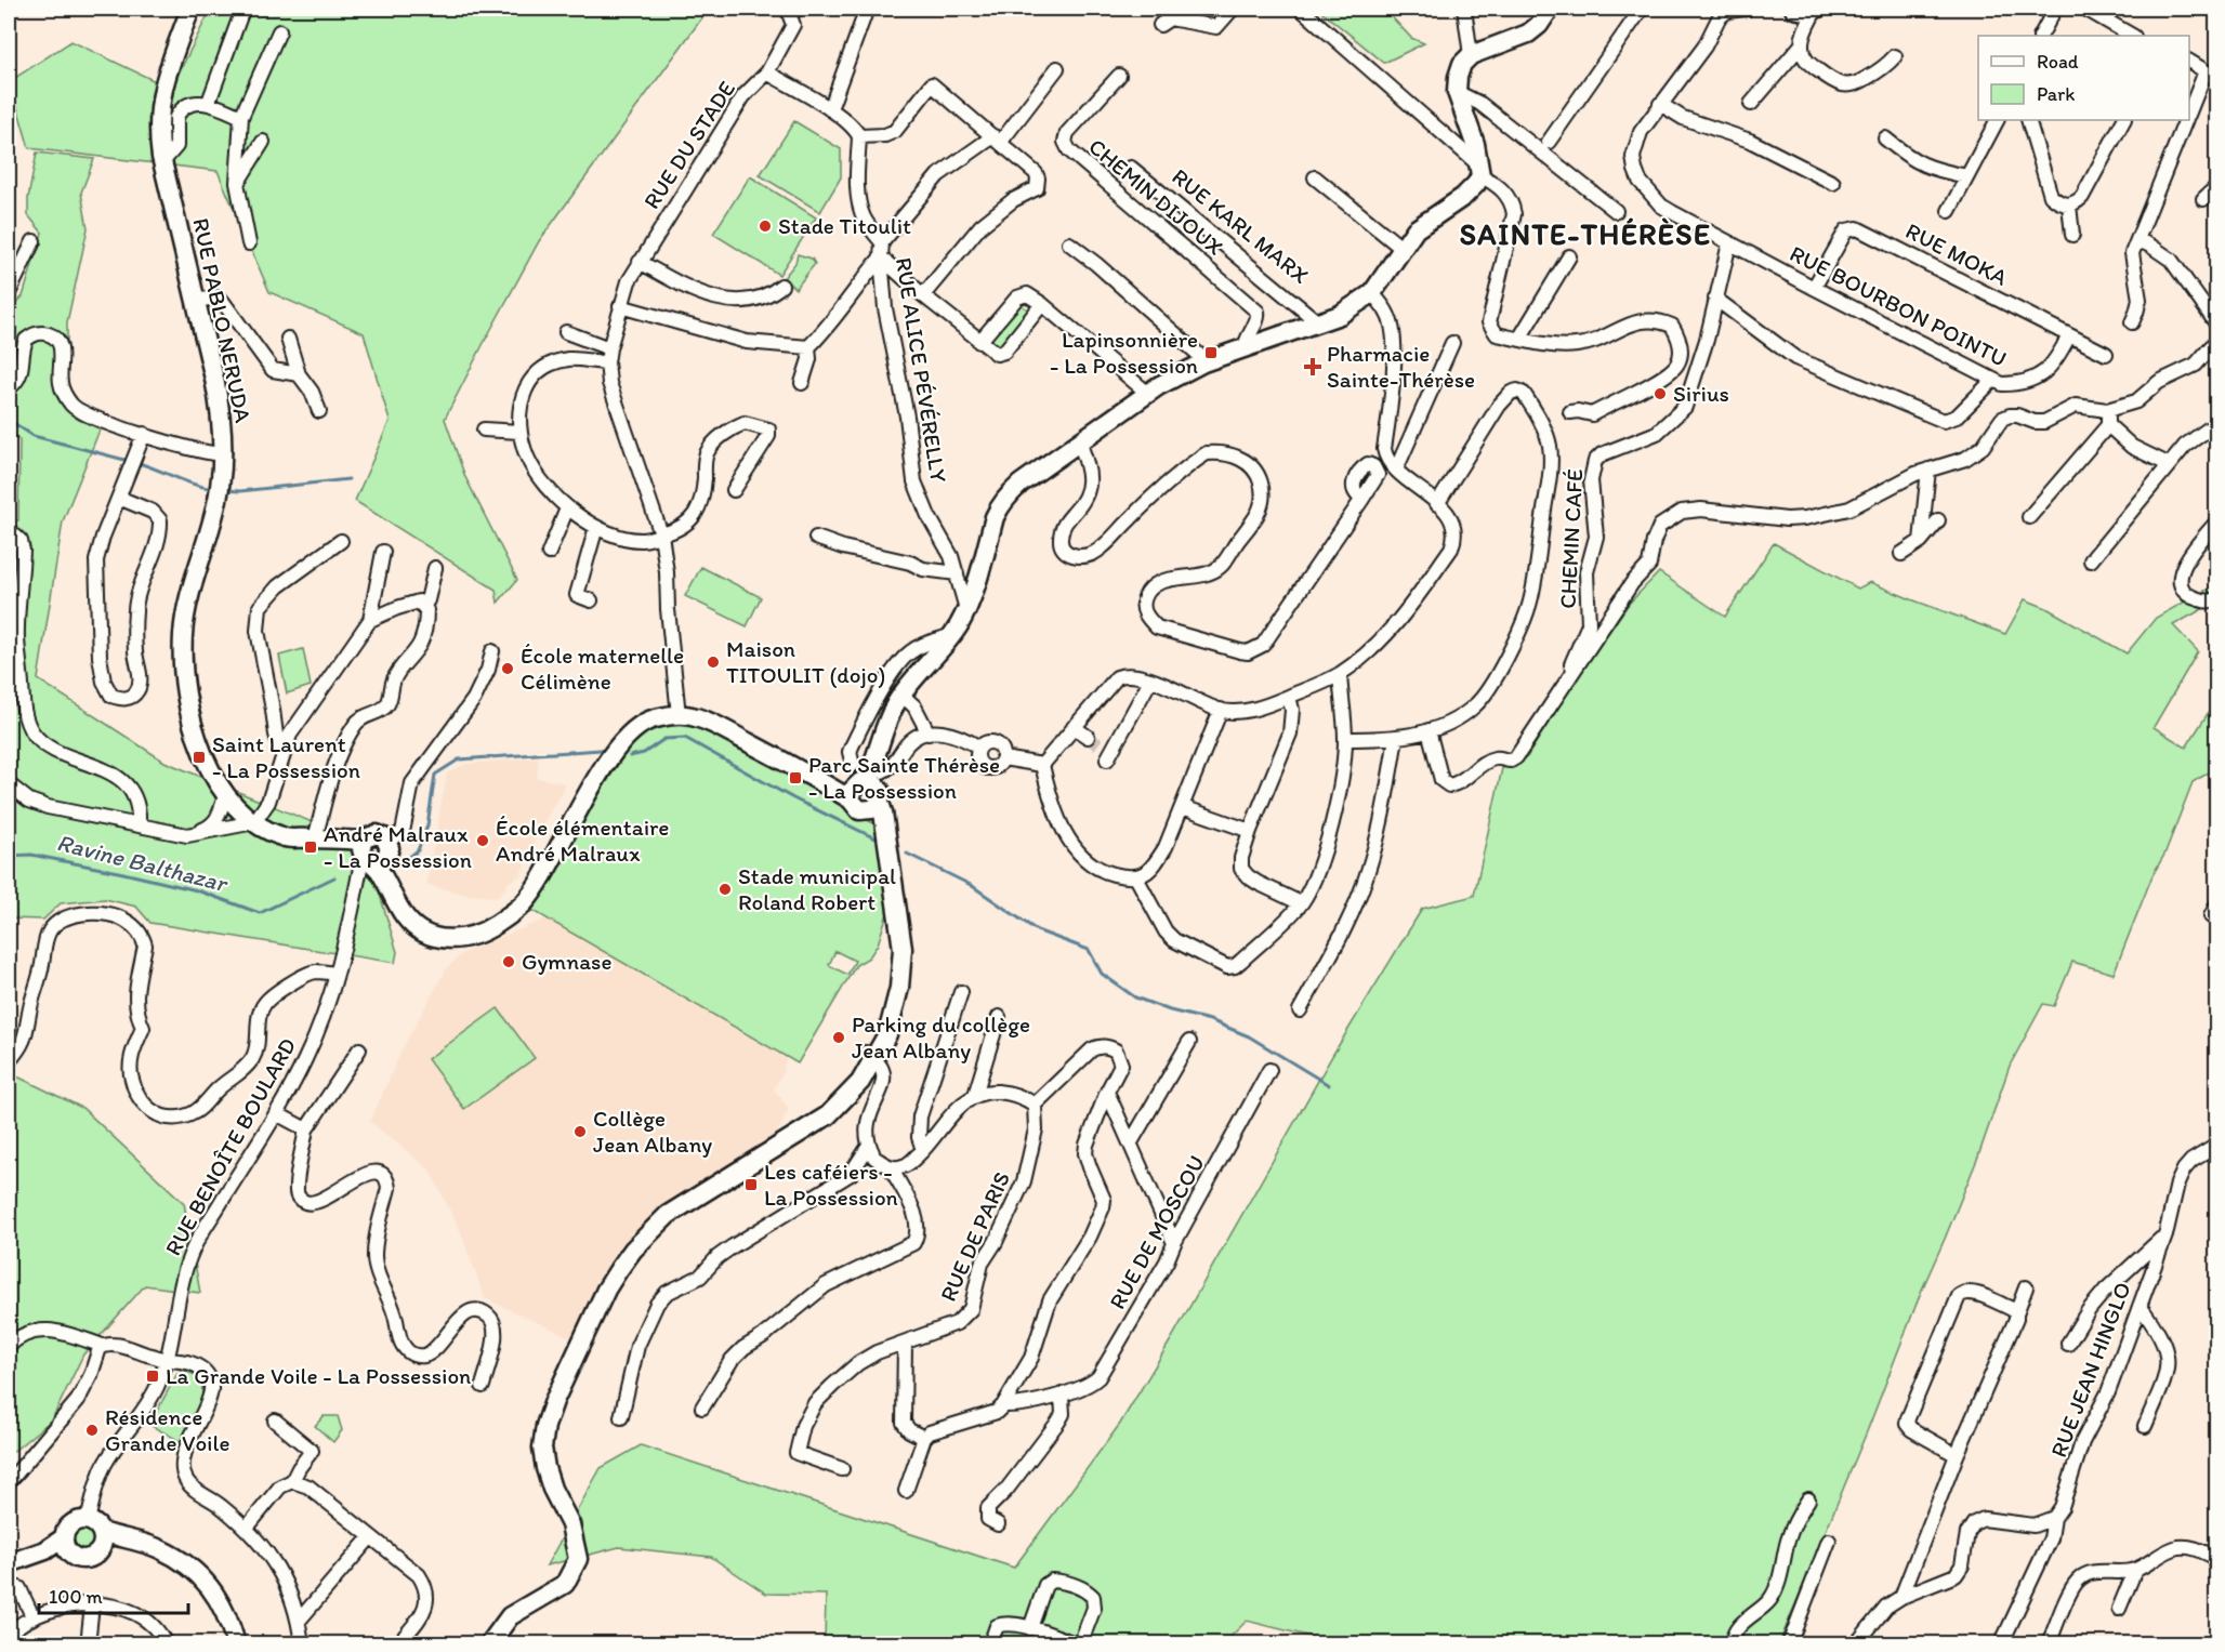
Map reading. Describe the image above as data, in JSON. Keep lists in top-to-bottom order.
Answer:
{
  "streets": {
    "main road": ["RUE PABLO NERUDA"],
    "street": [
      "RUE DU STADE",
      "CHEMIN DIJOUX",
      "RUE KARL MARX",
      "RUE MOKA",
      "RUE BOURBON POINTU",
      "RUE ALICE PÉVÉRELLY",
      "CHEMIN CAFÉ",
      "RUE BENOÎTE BOULARD",
      "RUE DE MOSCOU",
      "RUE DE PARIS",
      "RUE JEAN HINGLO"
    ]
  },
  "crossings": [
    ["RUE MOKA", "RUE BOURBON POINTU"],
    ["RUE BOURBON POINTU", "CHEMIN CAFÉ"],
    ["RUE PABLO NERUDA", "RUE BENOÎTE BOULARD"]
  ],
  "districts": ["SAINTE-THÉRÈSE"],
  "water": ["Ravine Balthazar"],
  "places": {
    "other": [
      "Stade Titoulit",
      "Sirius",
      "Maison TITOULIT (dojo)",
      "École maternelle Célimène",
      "École élémentaire André Malraux",
      "Stade municipal Roland Robert",
      "Gymnase",
      "Parking du collège Jean Albany",
      "Collège Jean Albany",
      "Résidence Grande Voile"
    ],
    "transit": [
      "Lapinsonnière - La Possession",
      "Saint Laurent - La Possession",
      "Parc Sainte Thérèse - La Possession",
      "André Malraux - La Possession",
      "Les caféiers - La Possession",
      "La Grande Voile - La Possession"
    ],
    "health": ["Pharmacie Sainte-Thérèse"]
  },
  "legend": ["Road", "Park"],
  "scale_bar": "100 m"
}
